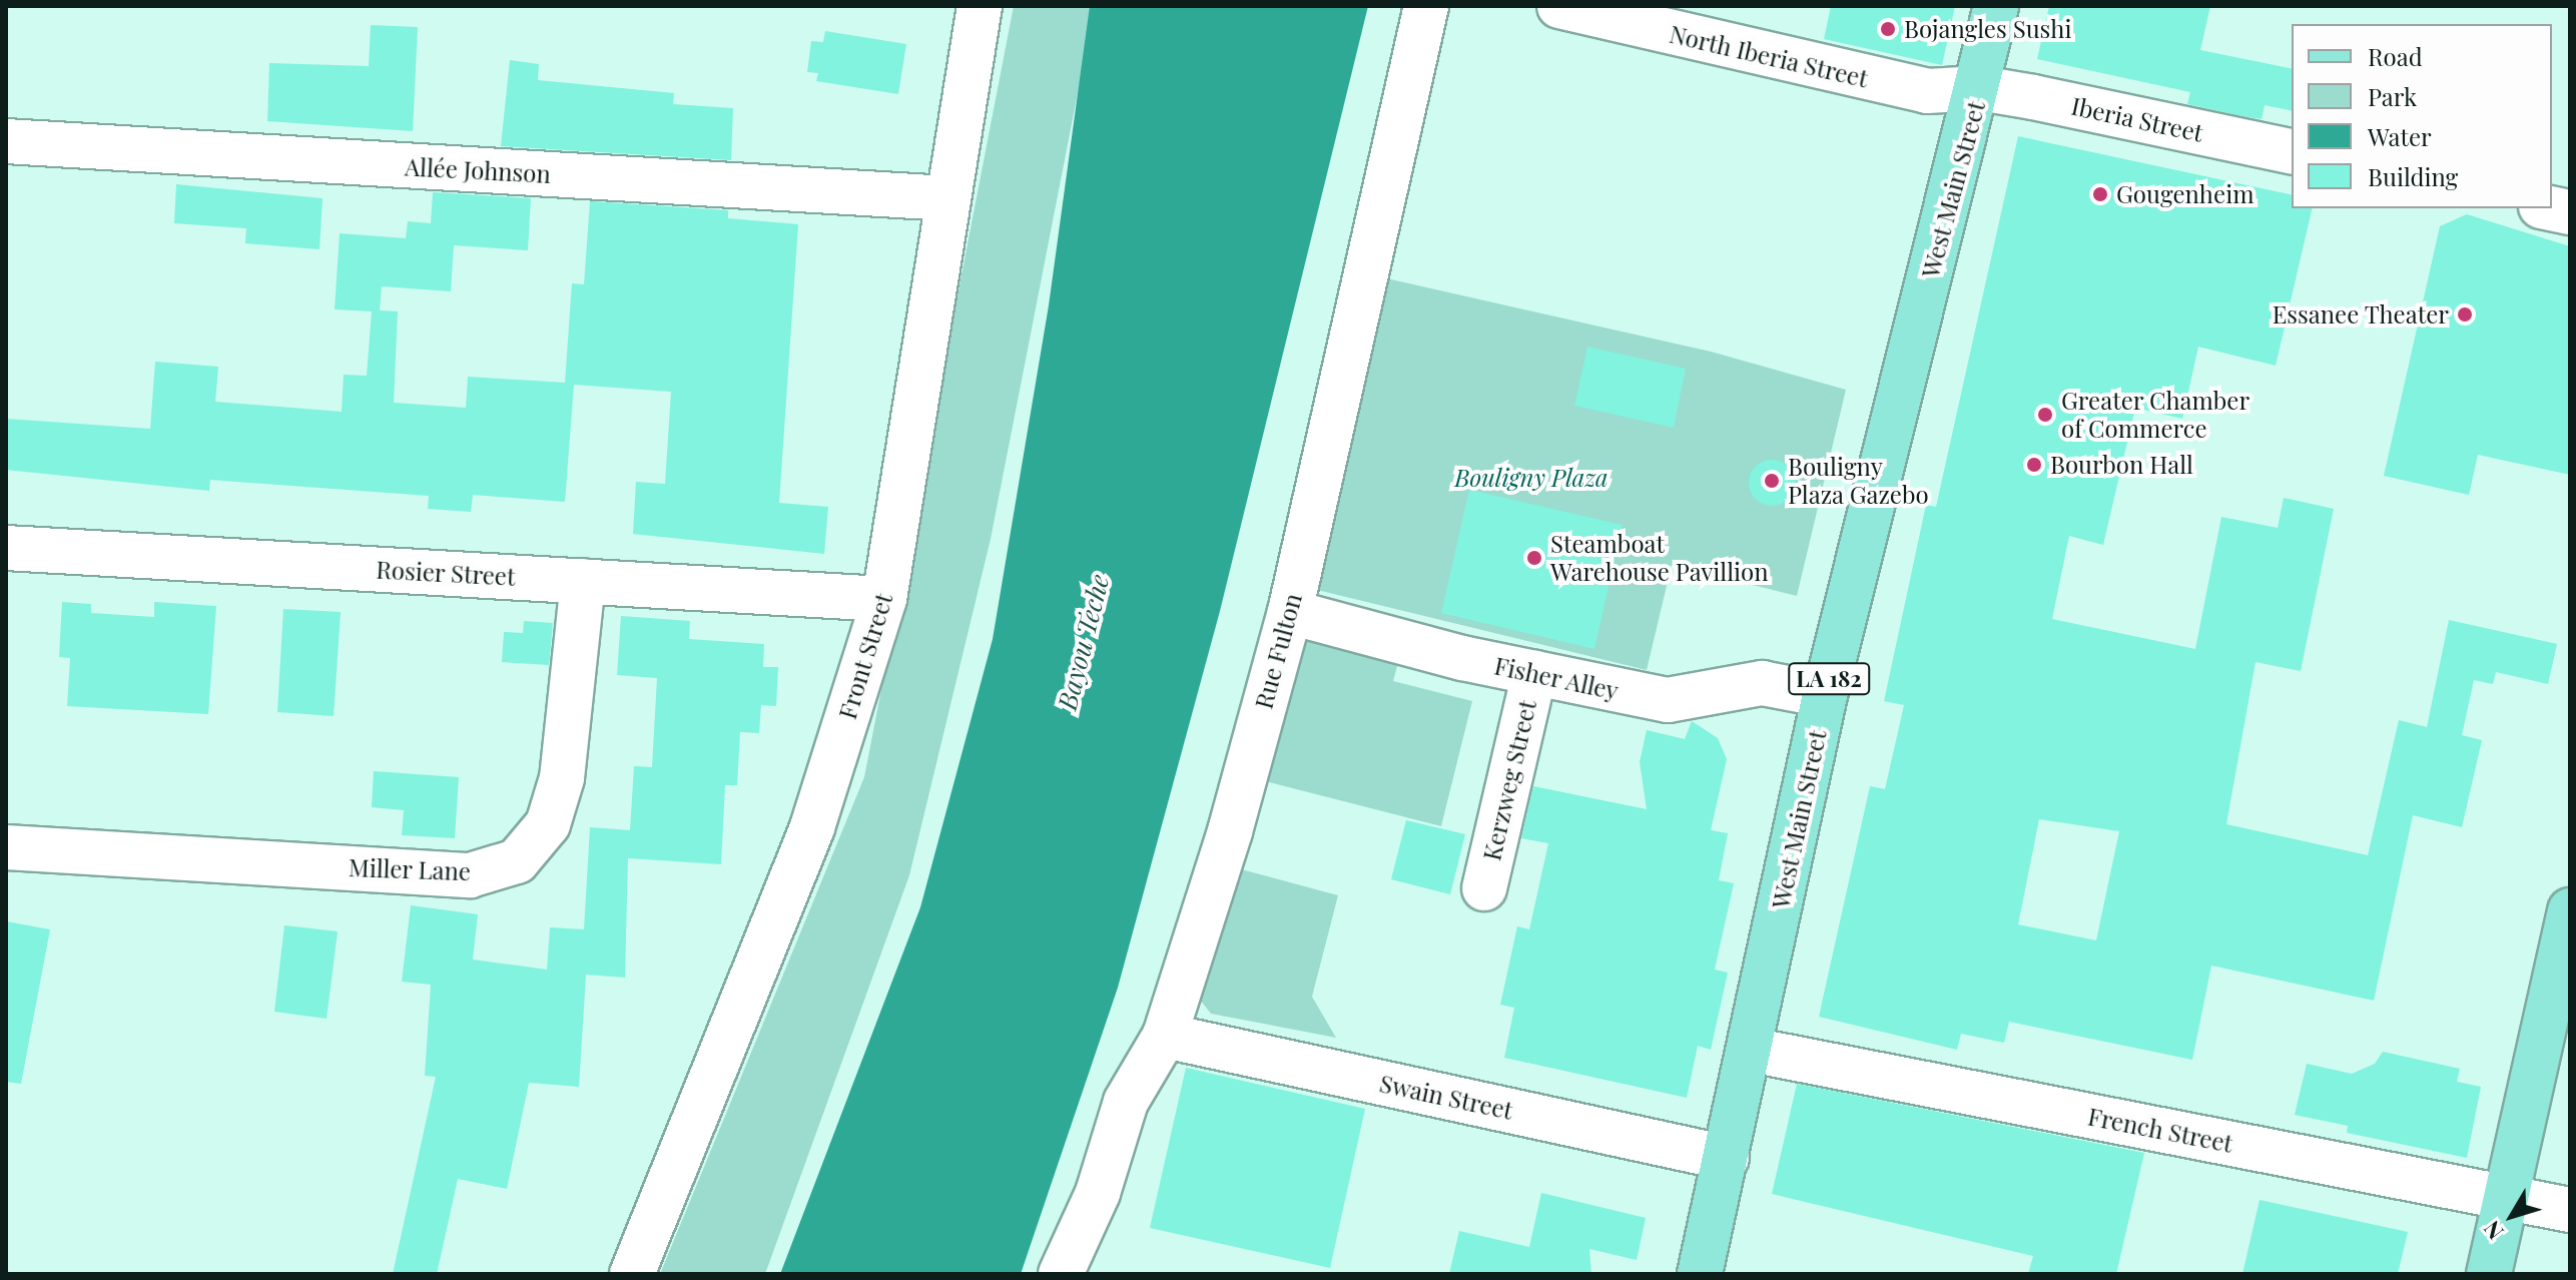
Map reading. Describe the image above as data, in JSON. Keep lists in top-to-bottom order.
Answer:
{
  "streets": {
    "main road": ["West Main Street", "LA 182"],
    "street": [
      "North Iberia Street",
      "Iberia Street",
      "Allée Johnson",
      "Rosier Street",
      "Rue Fulton",
      "Front Street",
      "Fisher Alley",
      "Kerzweg Street",
      "Miller Lane",
      "Swain Street",
      "French Street"
    ]
  },
  "crossings": [
    ["North Iberia Street", "Iberia Street"],
    ["North Iberia Street", "West Main Street"],
    ["North Iberia Street", "LA 182"],
    ["Iberia Street", "West Main Street"],
    ["Iberia Street", "LA 182"],
    ["Allée Johnson", "Front Street"],
    ["West Main Street", "Fisher Alley"],
    ["West Main Street", "LA 182"],
    ["West Main Street", "Swain Street"],
    ["West Main Street", "French Street"],
    ["Rosier Street", "Front Street"],
    ["Rosier Street", "Miller Lane"],
    ["Rue Fulton", "Fisher Alley"],
    ["Rue Fulton", "Swain Street"],
    ["Fisher Alley", "Kerzweg Street"]
  ],
  "water": ["Bayou Teche"],
  "parks": ["Bouligny Plaza"],
  "places": [
    "Bojangles Sushi",
    "Gougenheim",
    "Essanee Theater",
    "Greater Chamber of Commerce",
    "Bourbon Hall",
    "Bouligny Plaza Gazebo",
    "Steamboat Warehouse Pavillion"
  ],
  "legend": [
    "Road",
    "Park",
    "Water",
    "Building"
  ],
  "north": "bottom left"
}
